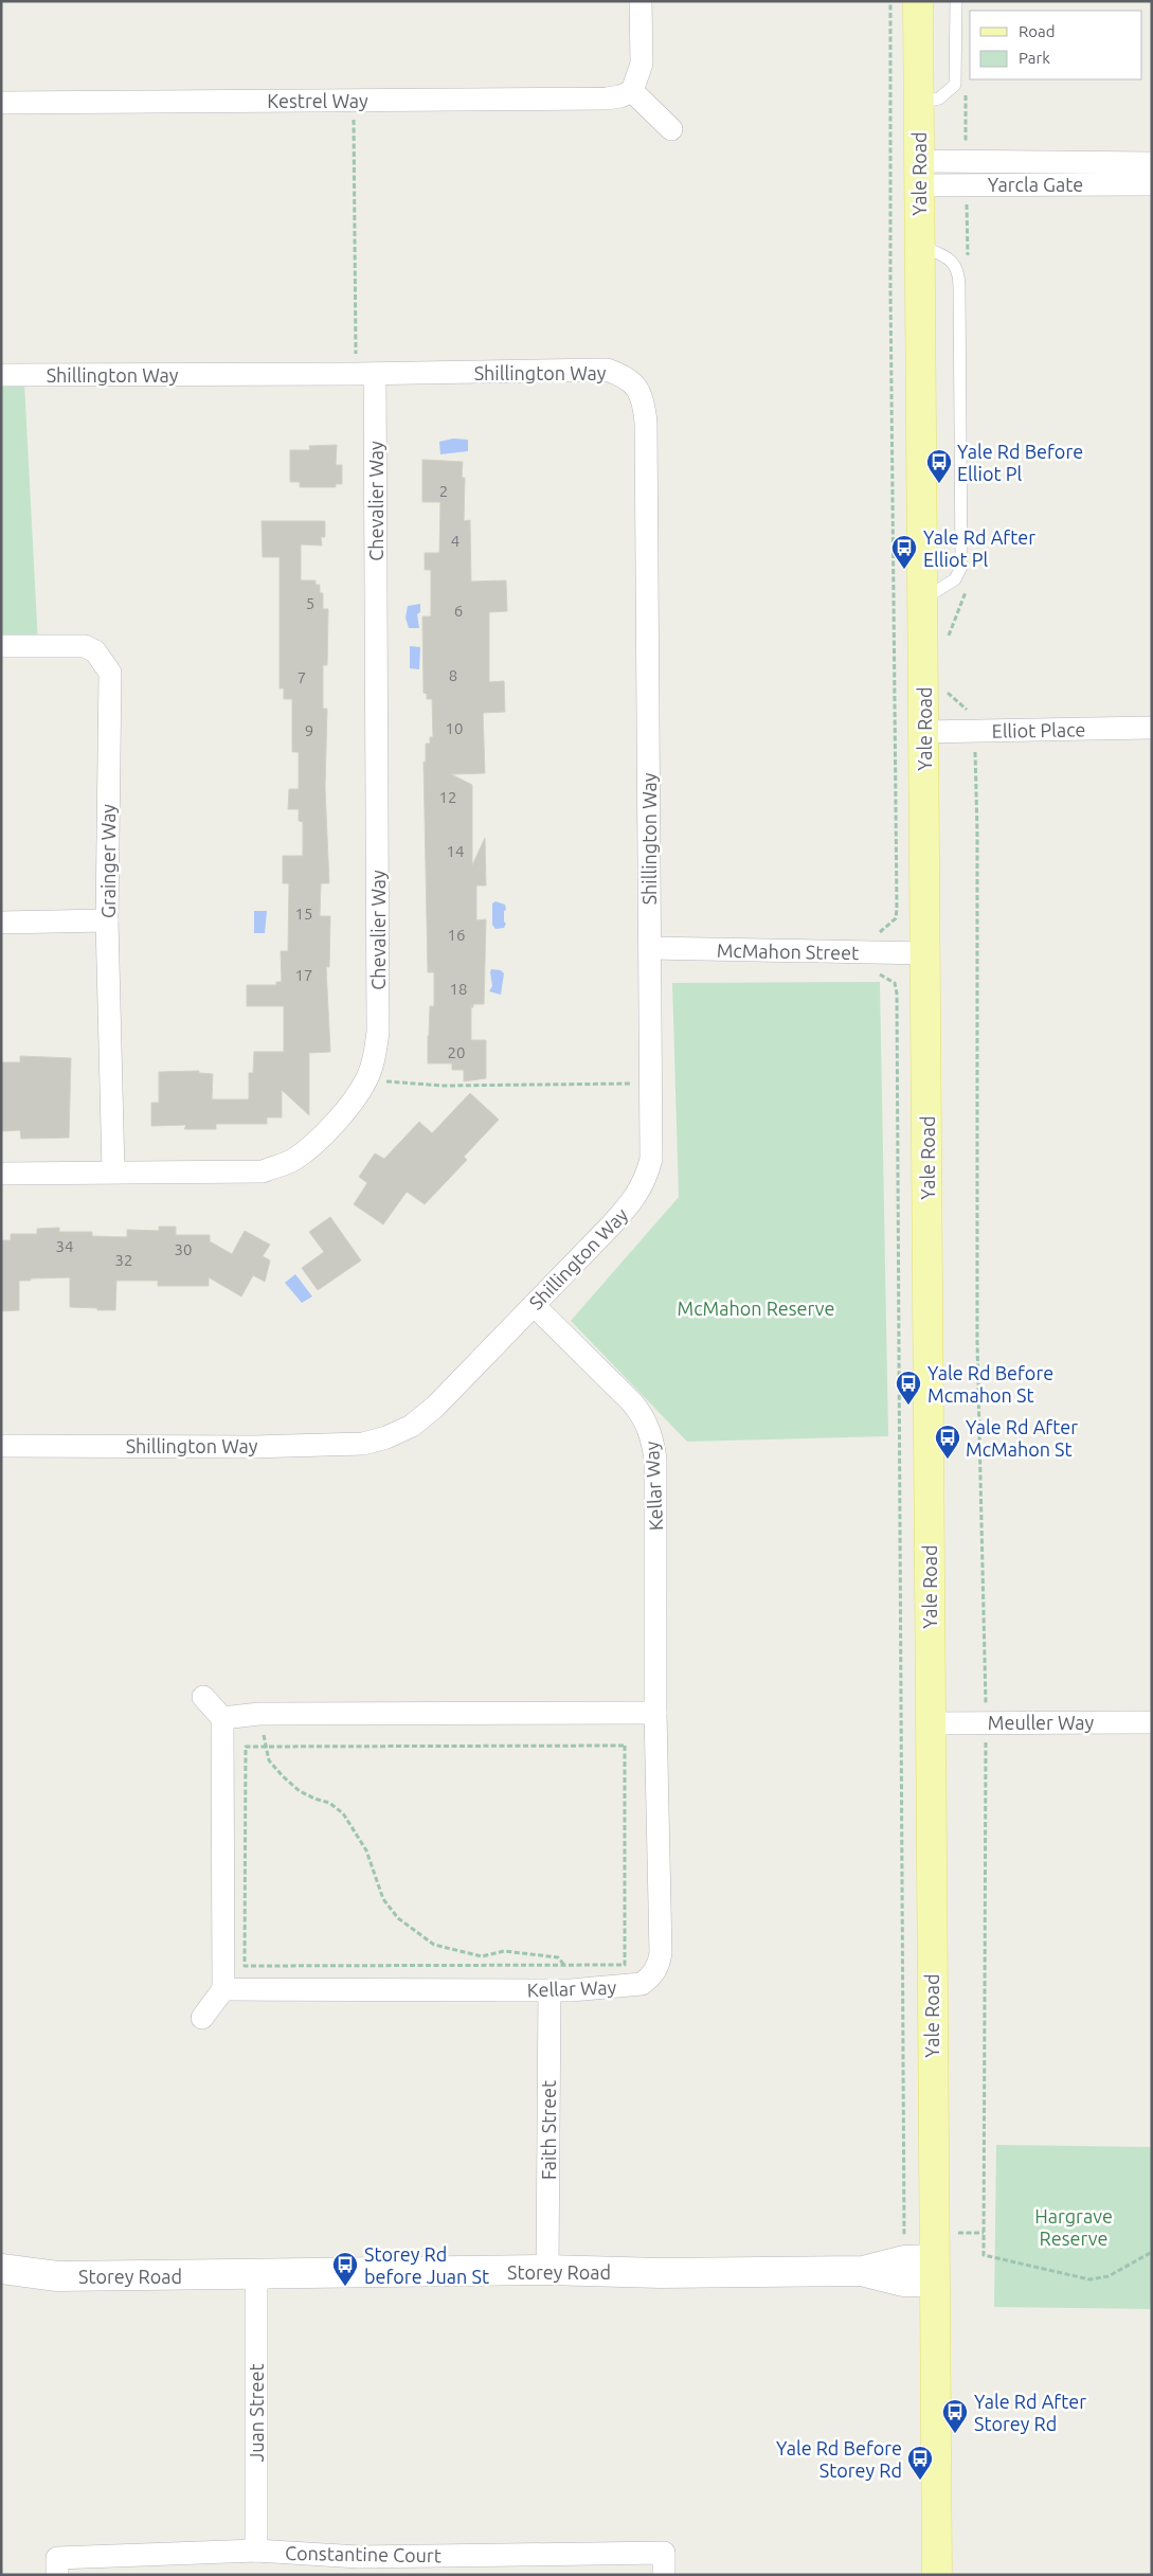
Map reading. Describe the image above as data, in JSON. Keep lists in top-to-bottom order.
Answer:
{
  "streets": {
    "main road": ["Yale Road"],
    "street": [
      "Kestrel Way",
      "Yarcla Gate",
      "Shillington Way",
      "Chevalier Way",
      "Elliot Place",
      "Grainger Way",
      "McMahon Street",
      "Kellar Way",
      "Meuller Way",
      "Faith Street",
      "Storey Road",
      "Juan Street",
      "Constantine Court"
    ]
  },
  "crossings": [
    ["Yale Road", "Yarcla Gate"],
    ["Yale Road", "Elliot Place"],
    ["Yale Road", "McMahon Street"],
    ["Yale Road", "Meuller Way"],
    ["Yale Road", "Storey Road"],
    ["Shillington Way", "Chevalier Way"],
    ["Shillington Way", "McMahon Street"],
    ["Shillington Way", "Kellar Way"],
    ["Chevalier Way", "Grainger Way"],
    ["Kellar Way", "Faith Street"],
    ["Faith Street", "Storey Road"],
    ["Storey Road", "Juan Street"],
    ["Juan Street", "Constantine Court"]
  ],
  "parks": ["McMahon Reserve", "Hargrave Reserve"],
  "places": {
    "bus stop": [
      "Yale Rd Before Elliot Pl",
      "Yale Rd After Elliot Pl",
      "Yale Rd Before Mcmahon St",
      "Yale Rd After McMahon St",
      "Storey Rd before Juan St",
      "Yale Rd After Storey Rd",
      "Yale Rd Before Storey Rd"
    ]
  },
  "house_numbers": [
    "2",
    "4",
    "5",
    "6",
    "8",
    "7",
    "10",
    "9",
    "12",
    "14",
    "15",
    "16",
    "17",
    "18",
    "20",
    "34",
    "30",
    "32"
  ],
  "legend": ["Road", "Park"]
}
